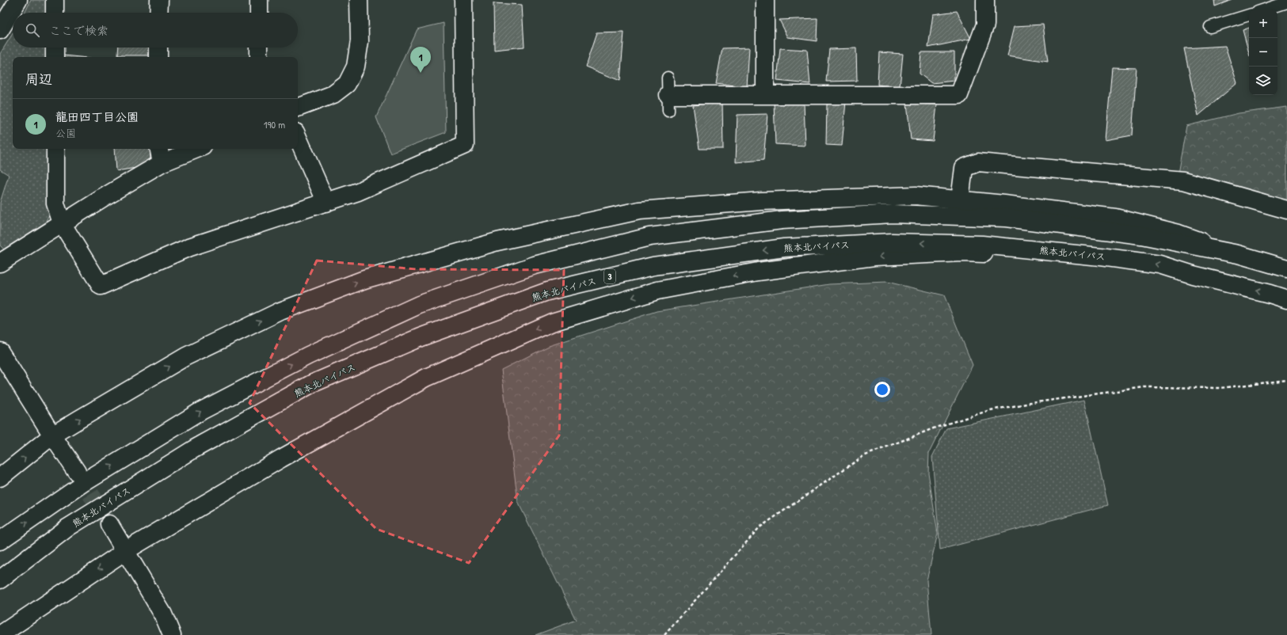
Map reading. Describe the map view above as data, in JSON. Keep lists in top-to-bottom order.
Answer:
{
  "streets": {
    "main road": ["熊本北バイパス", "3"]
  },
  "page": {
    "map_buttons": ["+", "−"],
    "search": "ここで検索",
    "pins": "1",
    "heading": "周辺",
    "list": [
      {
        "mark": "1",
        "name": "龍田四丁目公園",
        "note": "公園",
        "value": "190 m"
      }
    ]
  }
}
